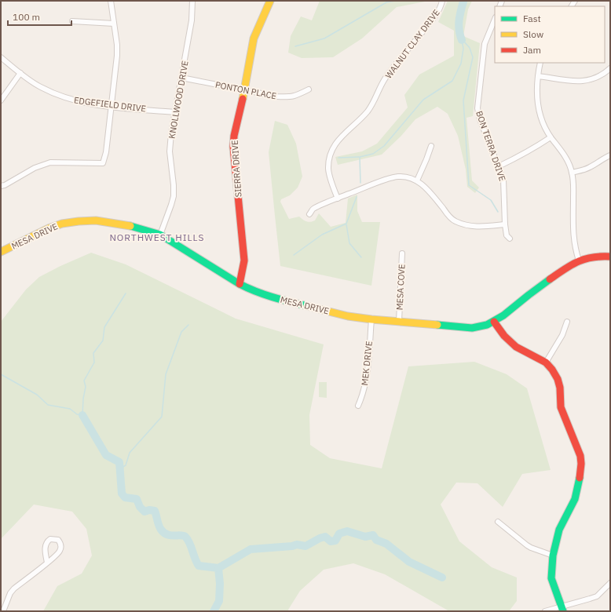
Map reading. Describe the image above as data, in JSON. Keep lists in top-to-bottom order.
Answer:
{
  "streets": {
    "street": [
      "WALNUT CLAY DRIVE",
      "PONTON PLACE",
      "KNOLLWOOD DRIVE",
      "EDGEFIELD DRIVE",
      "BON TERRA DRIVE",
      "SIERRA DRIVE",
      "MESA DRIVE",
      "MESA COVE",
      "MEK DRIVE"
    ]
  },
  "crossings": [
    ["PONTON PLACE", "KNOLLWOOD DRIVE"],
    ["PONTON PLACE", "SIERRA DRIVE"],
    ["KNOLLWOOD DRIVE", "EDGEFIELD DRIVE"],
    ["KNOLLWOOD DRIVE", "MESA DRIVE"],
    ["SIERRA DRIVE", "MESA DRIVE"],
    ["MESA DRIVE", "MESA COVE"],
    ["MESA DRIVE", "MEK DRIVE"]
  ],
  "districts": ["NORTHWEST HILLS"],
  "legend": ["Fast", "Slow", "Jam"],
  "scale_bar": "100 m"
}
